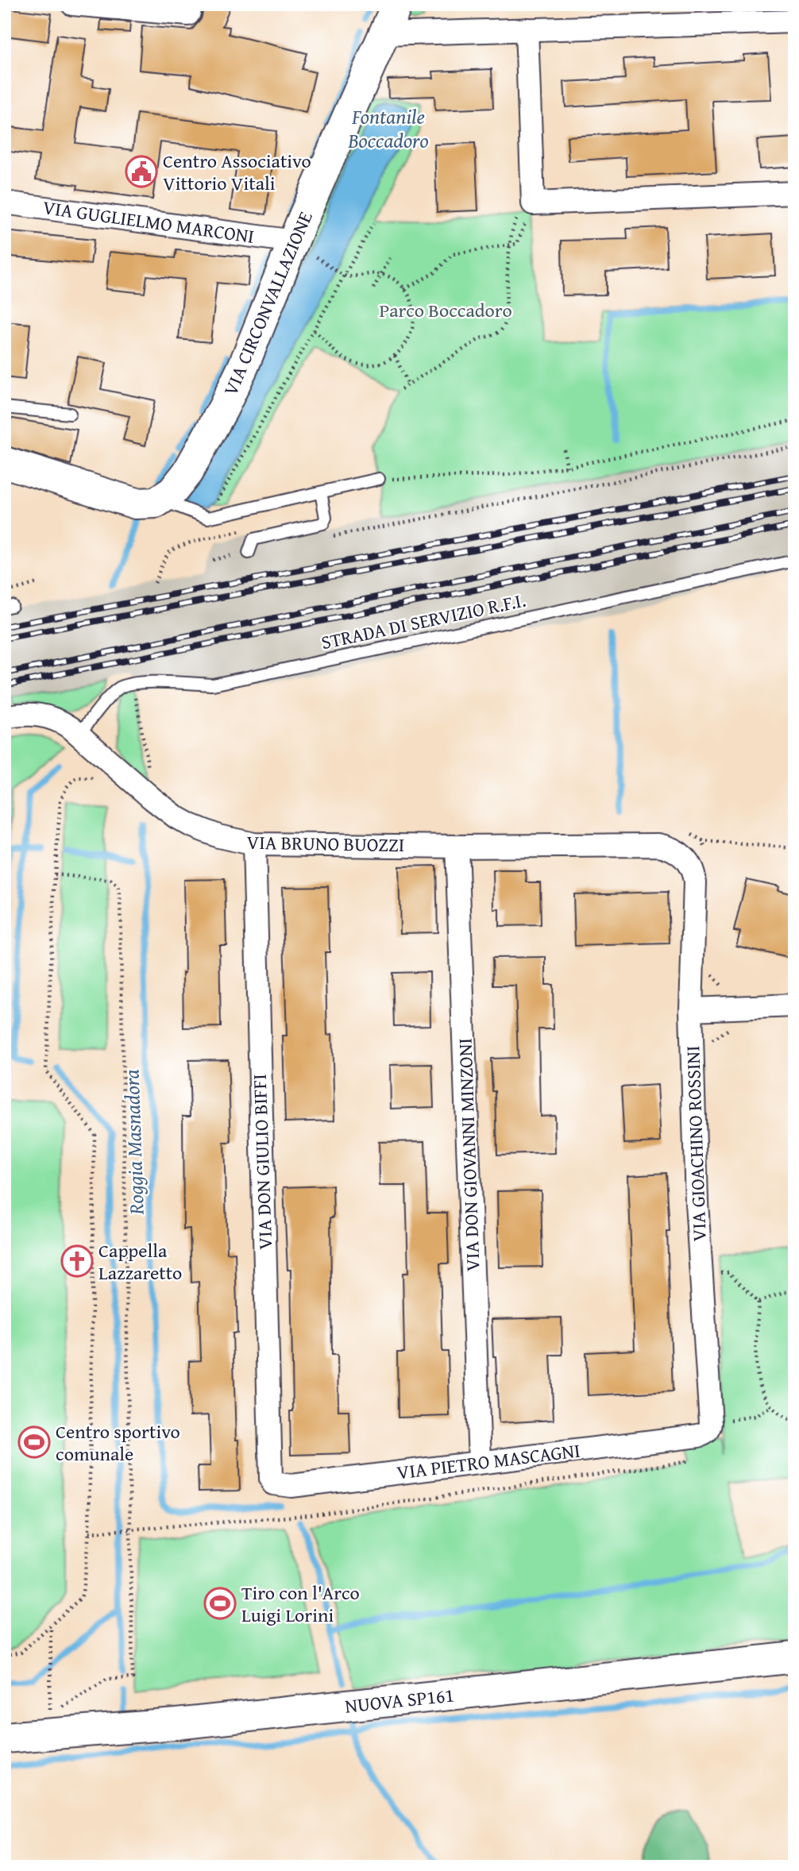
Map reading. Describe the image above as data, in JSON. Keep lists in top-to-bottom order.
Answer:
{
  "streets": {
    "main road": ["VIA CIRCONVALLAZIONE", "NUOVA SP161"],
    "street": [
      "VIA GUGLIELMO MARCONI",
      "VIA BRUNO BUOZZI",
      "VIA GIOACHINO ROSSINI",
      "VIA DON GIOVANNI MINZONI",
      "VIA DON GIULIO BIFFI",
      "VIA PIETRO MASCAGNI"
    ],
    "lane": ["STRADA DI SERVIZIO R.F.I."]
  },
  "crossings": [
    ["VIA GUGLIELMO MARCONI", "VIA CIRCONVALLAZIONE"],
    ["STRADA DI SERVIZIO R.F.I.", "VIA BRUNO BUOZZI"],
    ["VIA BRUNO BUOZZI", "VIA GIOACHINO ROSSINI"],
    ["VIA BRUNO BUOZZI", "VIA DON GIOVANNI MINZONI"],
    ["VIA BRUNO BUOZZI", "VIA DON GIULIO BIFFI"],
    ["VIA GIOACHINO ROSSINI", "VIA PIETRO MASCAGNI"],
    ["VIA DON GIOVANNI MINZONI", "VIA PIETRO MASCAGNI"],
    ["VIA DON GIULIO BIFFI", "VIA PIETRO MASCAGNI"]
  ],
  "water": ["Fontanile Boccadoro", "Roggia Masnadora"],
  "parks": ["Parco Boccadoro"],
  "places": {
    "public building": ["Centro Associativo Vittorio Vitali"],
    "church": ["Cappella Lazzaretto"],
    "sports": ["Centro sportivo comunale", "Tiro con l'Arco Luigi Lorini"]
  }
}
